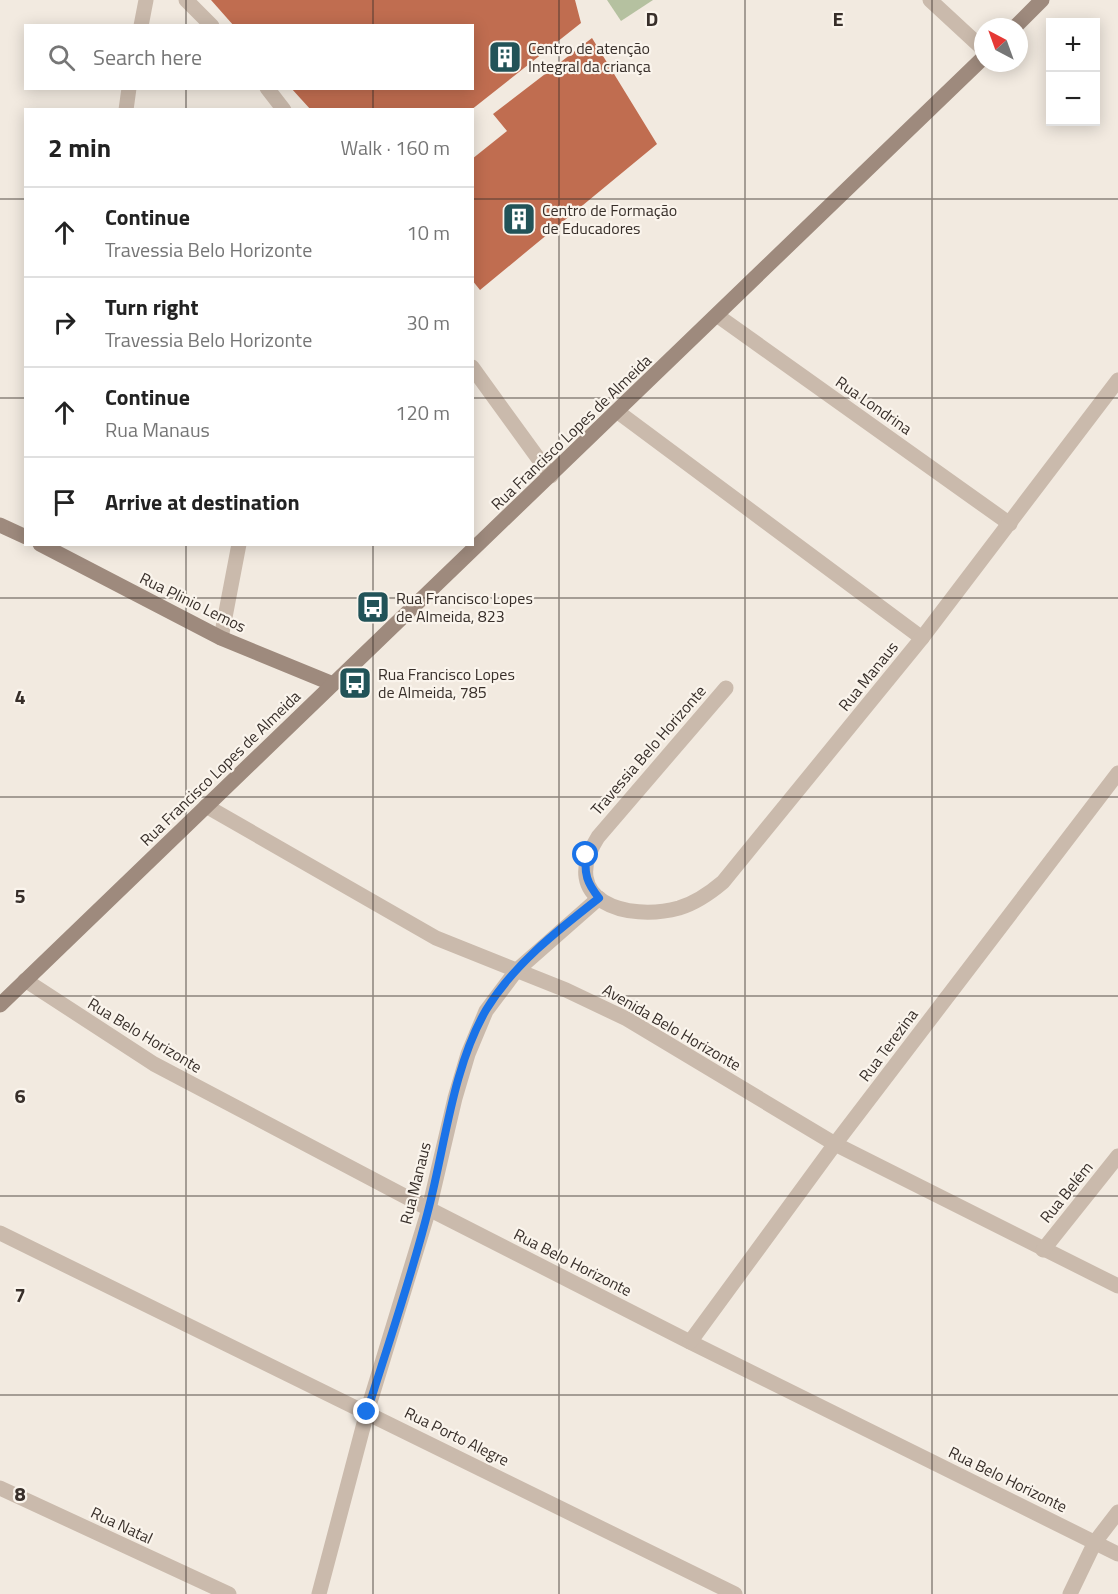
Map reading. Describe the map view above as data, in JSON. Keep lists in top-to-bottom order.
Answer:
{
  "streets": {
    "main road": ["Rua Francisco Lopes de Almeida", "Rua Plinio Lemos"],
    "street": [
      "Rua Londrina",
      "Rua Manaus",
      "Travessia Belo Horizonte",
      "Avenida Belo Horizonte",
      "Rua Belo Horizonte",
      "Rua Terezina",
      "Rua Belém",
      "Rua Porto Alegre",
      "Rua Natal"
    ]
  },
  "crossings": [
    ["Rua Londrina", "Rua Francisco Lopes de Almeida"],
    ["Rua Londrina", "Rua Manaus"],
    ["Rua Francisco Lopes de Almeida", "Rua Plinio Lemos"],
    ["Rua Francisco Lopes de Almeida", "Avenida Belo Horizonte"],
    ["Rua Francisco Lopes de Almeida", "Rua Belo Horizonte"],
    ["Rua Manaus", "Travessia Belo Horizonte"],
    ["Rua Manaus", "Avenida Belo Horizonte"],
    ["Rua Manaus", "Rua Belo Horizonte"],
    ["Rua Manaus", "Rua Porto Alegre"],
    ["Avenida Belo Horizonte", "Rua Terezina"],
    ["Avenida Belo Horizonte", "Rua Belém"],
    ["Rua Belo Horizonte", "Rua Terezina"]
  ],
  "places": {
    "building": ["Centro de atenção Integral da criança", "Centro de Formação de Educadores"],
    "bus stop": ["Rua Francisco Lopes de Almeida, 823", "Rua Francisco Lopes de Almeida, 785"]
  },
  "north": "top left",
  "page": {
    "map_buttons": ["+", "−"],
    "search": "Search here",
    "heading": ["2 min", "Walk · 160 m"],
    "list": [
      ["Continue", "Travessia Belo Horizonte", "10 m"],
      ["Turn right", "Travessia Belo Horizonte", "30 m"],
      ["Continue", "Rua Manaus", "120 m"],
      "Arrive at destination"
    ]
  },
  "grid": {
    "columns": ["D", "E"],
    "rows": [
      "4",
      "5",
      "6",
      "7",
      "8"
    ]
  }
}
